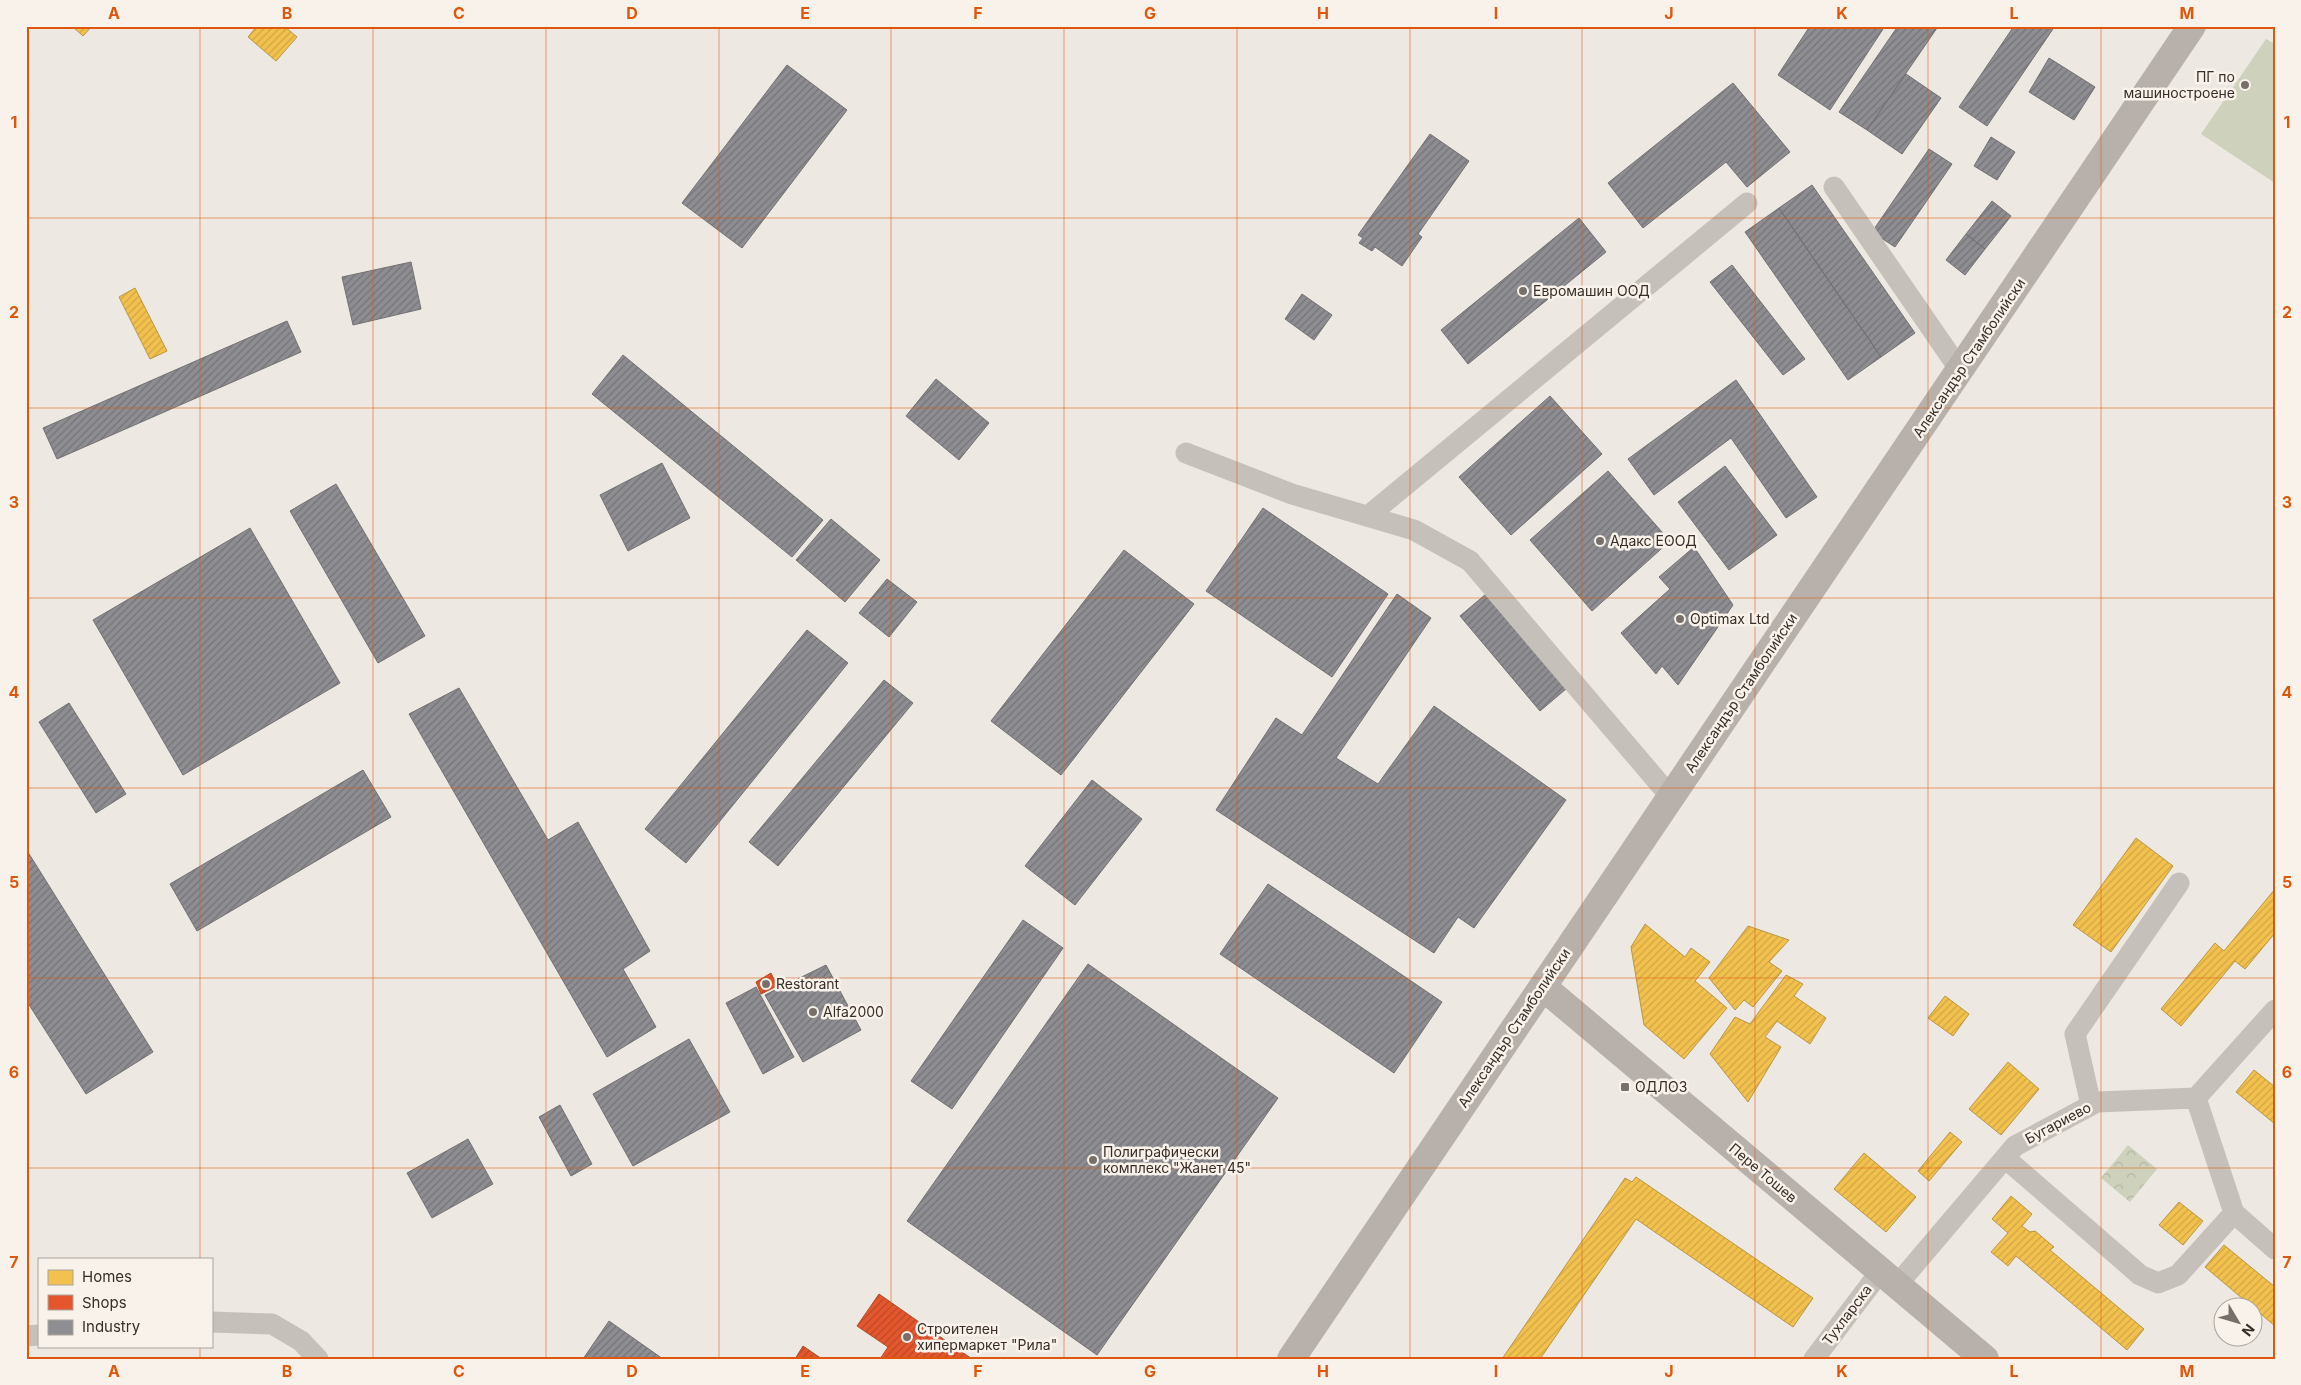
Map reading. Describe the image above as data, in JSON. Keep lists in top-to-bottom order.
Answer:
{
  "streets": {
    "street": [
      "Александър Стамболийски",
      "Бугариево",
      "Пере Тошев",
      "Тухларска"
    ]
  },
  "crossings": [
    ["Александър Стамболийски", "Пере Тошев"],
    ["Бугариево", "Пере Тошев"],
    ["Бугариево", "Тухларска"],
    ["Пере Тошев", "Тухларска"]
  ],
  "places": {
    "other": [
      "ПГ по машиностроене",
      "Евромашин ООД",
      "Адакс ЕООД",
      "Optimax Ltd",
      "Restorant",
      "Alfa2000",
      "Полиграфически комплекс \"Жанет 45\"",
      "Строителен хипермаркет \"Рила\""
    ],
    "transit": ["ОДЛОЗ"]
  },
  "legend": ["Homes", "Shops", "Industry"],
  "north": "bottom right",
  "grid": {
    "columns": [
      "A",
      "B",
      "C",
      "D",
      "E",
      "F",
      "G",
      "H",
      "I",
      "J",
      "K",
      "L",
      "M"
    ],
    "rows": [
      "1",
      "2",
      "3",
      "4",
      "5",
      "6",
      "7"
    ]
  }
}
